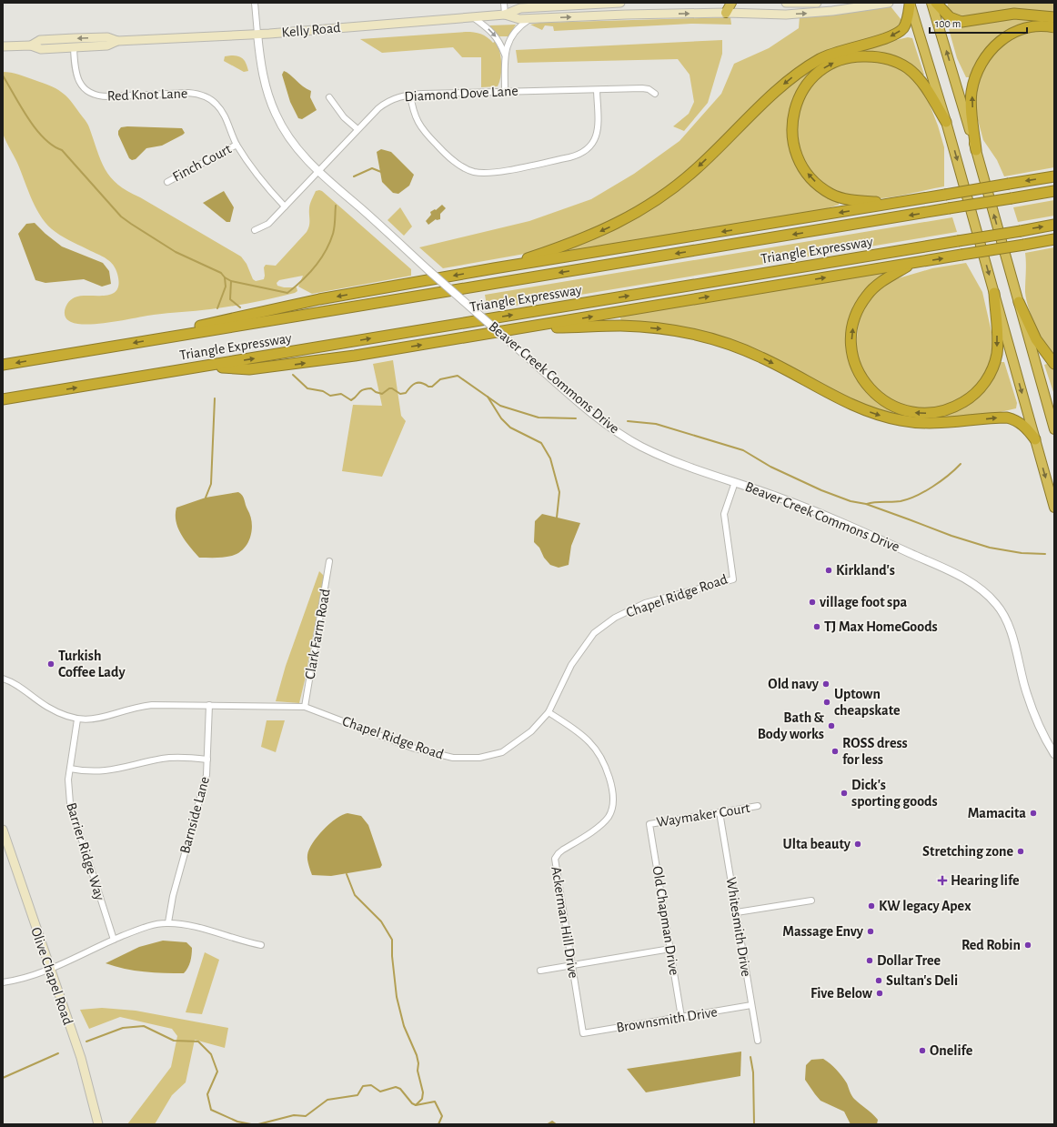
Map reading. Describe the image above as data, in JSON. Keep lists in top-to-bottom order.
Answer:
{
  "streets": {
    "highway": ["Triangle Expressway"],
    "main road": ["Kelly Road", "Olive Chapel Road"],
    "street": [
      "Diamond Dove Lane",
      "Red Knot Lane",
      "Finch Court",
      "Beaver Creek Commons Drive",
      "Chapel Ridge Road",
      "Clark Farm Road",
      "Barnside Lane",
      "Waymaker Court",
      "Barrier Ridge Way",
      "Old Chapman Drive",
      "Ackerman Hill Drive",
      "Whitesmith Drive",
      "Brownsmith Drive"
    ]
  },
  "crossings": [
    ["Kelly Road", "Red Knot Lane"],
    ["Kelly Road", "Beaver Creek Commons Drive"],
    ["Diamond Dove Lane", "Red Knot Lane"],
    ["Diamond Dove Lane", "Beaver Creek Commons Drive"],
    ["Red Knot Lane", "Finch Court"],
    ["Beaver Creek Commons Drive", "Chapel Ridge Road"],
    ["Chapel Ridge Road", "Clark Farm Road"],
    ["Chapel Ridge Road", "Barnside Lane"],
    ["Chapel Ridge Road", "Barrier Ridge Way"],
    ["Chapel Ridge Road", "Ackerman Hill Drive"],
    ["Waymaker Court", "Old Chapman Drive"],
    ["Waymaker Court", "Whitesmith Drive"],
    ["Old Chapman Drive", "Brownsmith Drive"],
    ["Ackerman Hill Drive", "Brownsmith Drive"],
    ["Whitesmith Drive", "Brownsmith Drive"]
  ],
  "places": {
    "other": [
      "Kirkland's",
      "village foot spa",
      "TJ Max HomeGoods",
      "Turkish Coffee Lady",
      "Old navy",
      "Uptown cheapskate",
      "Bath & Body works",
      "ROSS dress for less",
      "Dick's sporting goods",
      "Mamacita",
      "Ulta beauty",
      "Stretching zone",
      "KW legacy Apex",
      "Massage Envy",
      "Red Robin",
      "Dollar Tree",
      "Sultan's Deli",
      "Five Below",
      "Onelife"
    ],
    "health": ["Hearing life"]
  },
  "scale_bar": "100 m"
}
